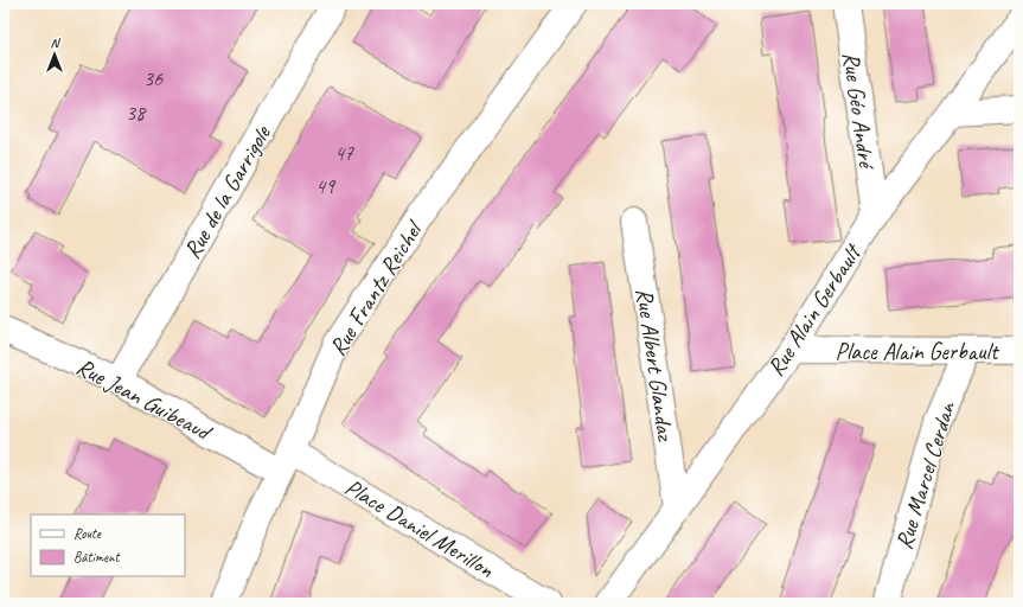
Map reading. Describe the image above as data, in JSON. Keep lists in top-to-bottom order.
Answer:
{
  "streets": {
    "street": [
      "Rue Géo André",
      "Rue de la Garrigole",
      "Rue Frantz Reichel",
      "Rue Alain Gerbault",
      "Place Alain Gerbault",
      "Rue Albert Glandaz",
      "Rue Jean Guibeaud",
      "Rue Marcel Cerdan",
      "Place Daniel Merillon"
    ]
  },
  "crossings": [
    ["Rue Géo André", "Rue Alain Gerbault"],
    ["Rue de la Garrigole", "Rue Jean Guibeaud"],
    ["Rue Frantz Reichel", "Rue Jean Guibeaud"],
    ["Rue Frantz Reichel", "Place Daniel Merillon"],
    ["Rue Alain Gerbault", "Place Alain Gerbault"],
    ["Rue Alain Gerbault", "Rue Albert Glandaz"],
    ["Place Alain Gerbault", "Rue Marcel Cerdan"],
    ["Rue Jean Guibeaud", "Place Daniel Merillon"]
  ],
  "house_numbers": [
    "36",
    "38",
    "47",
    "49"
  ],
  "legend": ["Route", "Bâtiment"],
  "north": "top"
}
